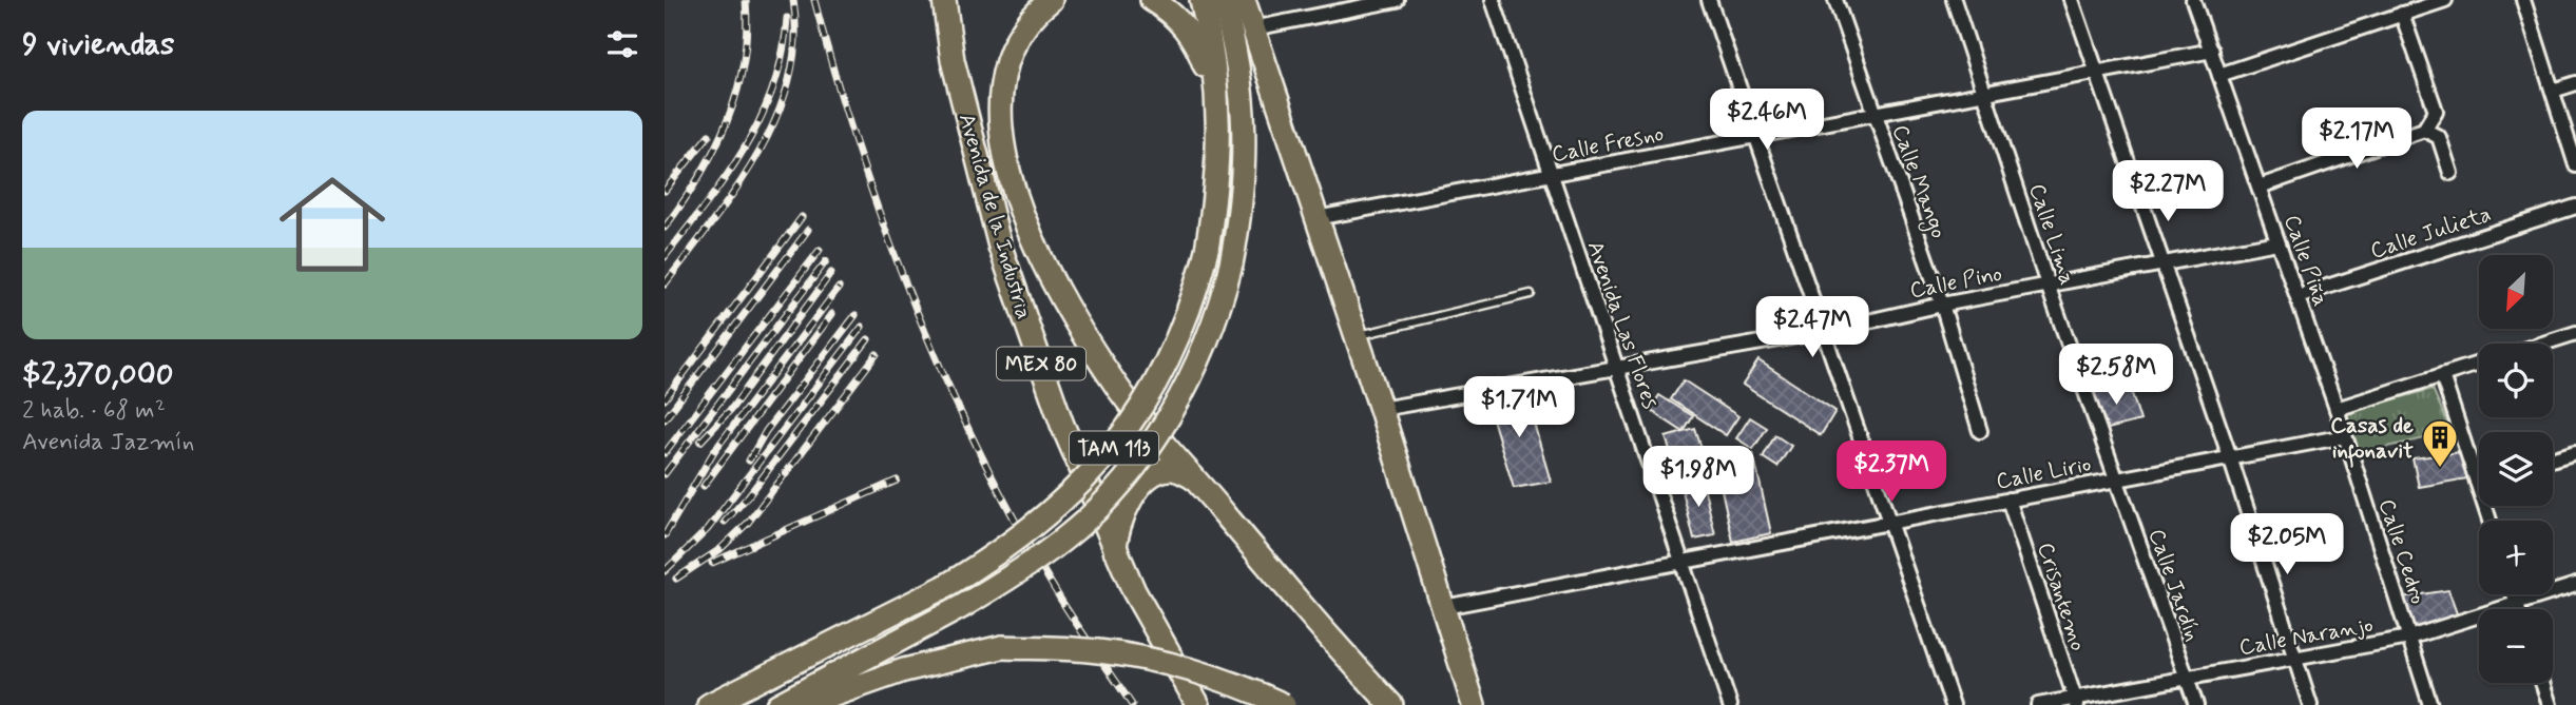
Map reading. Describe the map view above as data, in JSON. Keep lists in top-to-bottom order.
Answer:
{
  "streets": {
    "highway": ["Avenida de la Industria", "MEX 80", "TAM 113"],
    "street": [
      "Calle Fresno",
      "Calle Mango",
      "Calle Julieta",
      "Calle Lima",
      "Calle Piña",
      "Calle Pino",
      "Avenida Las Flores",
      "Calle Lirio",
      "Calle Cedro",
      "Calle Jardín",
      "Crisantemo",
      "Calle Naranjo"
    ]
  },
  "crossings": [
    ["Calle Fresno", "Calle Mango"],
    ["Calle Fresno", "Calle Lima"],
    ["Calle Fresno", "Calle Piña"],
    ["Calle Fresno", "Avenida Las Flores"],
    ["Calle Mango", "Calle Pino"],
    ["Calle Julieta", "Calle Piña"],
    ["Calle Lima", "Calle Pino"],
    ["Calle Lima", "Calle Lirio"],
    ["Calle Lima", "Calle Jardín"],
    ["Calle Piña", "Calle Pino"],
    ["Calle Piña", "Calle Cedro"],
    ["Calle Pino", "Avenida Las Flores"],
    ["Avenida Las Flores", "Calle Lirio"],
    ["Calle Lirio", "Calle Cedro"],
    ["Calle Lirio", "Calle Jardín"],
    ["Calle Lirio", "Crisantemo"],
    ["Calle Cedro", "Calle Naranjo"],
    ["Calle Jardín", "Calle Naranjo"],
    ["Crisantemo", "Calle Naranjo"]
  ],
  "places": {
    "building": ["Casas de infonavit"]
  },
  "north": "bottom left",
  "page": {
    "heading": "9 viviendas",
    "list": [
      {
        "name": "$2,370,000",
        "note": "2 hab. · 68 m² · Avenida Jazmín"
      }
    ],
    "price": [
      "$2.46M",
      "$2.17M",
      "$2.27M",
      "$2.47M",
      "$2.58M",
      "$1.71M",
      "$2.37M",
      "$1.98M",
      "$2.05M"
    ],
    "map_buttons": ["+", "−"]
  }
}
